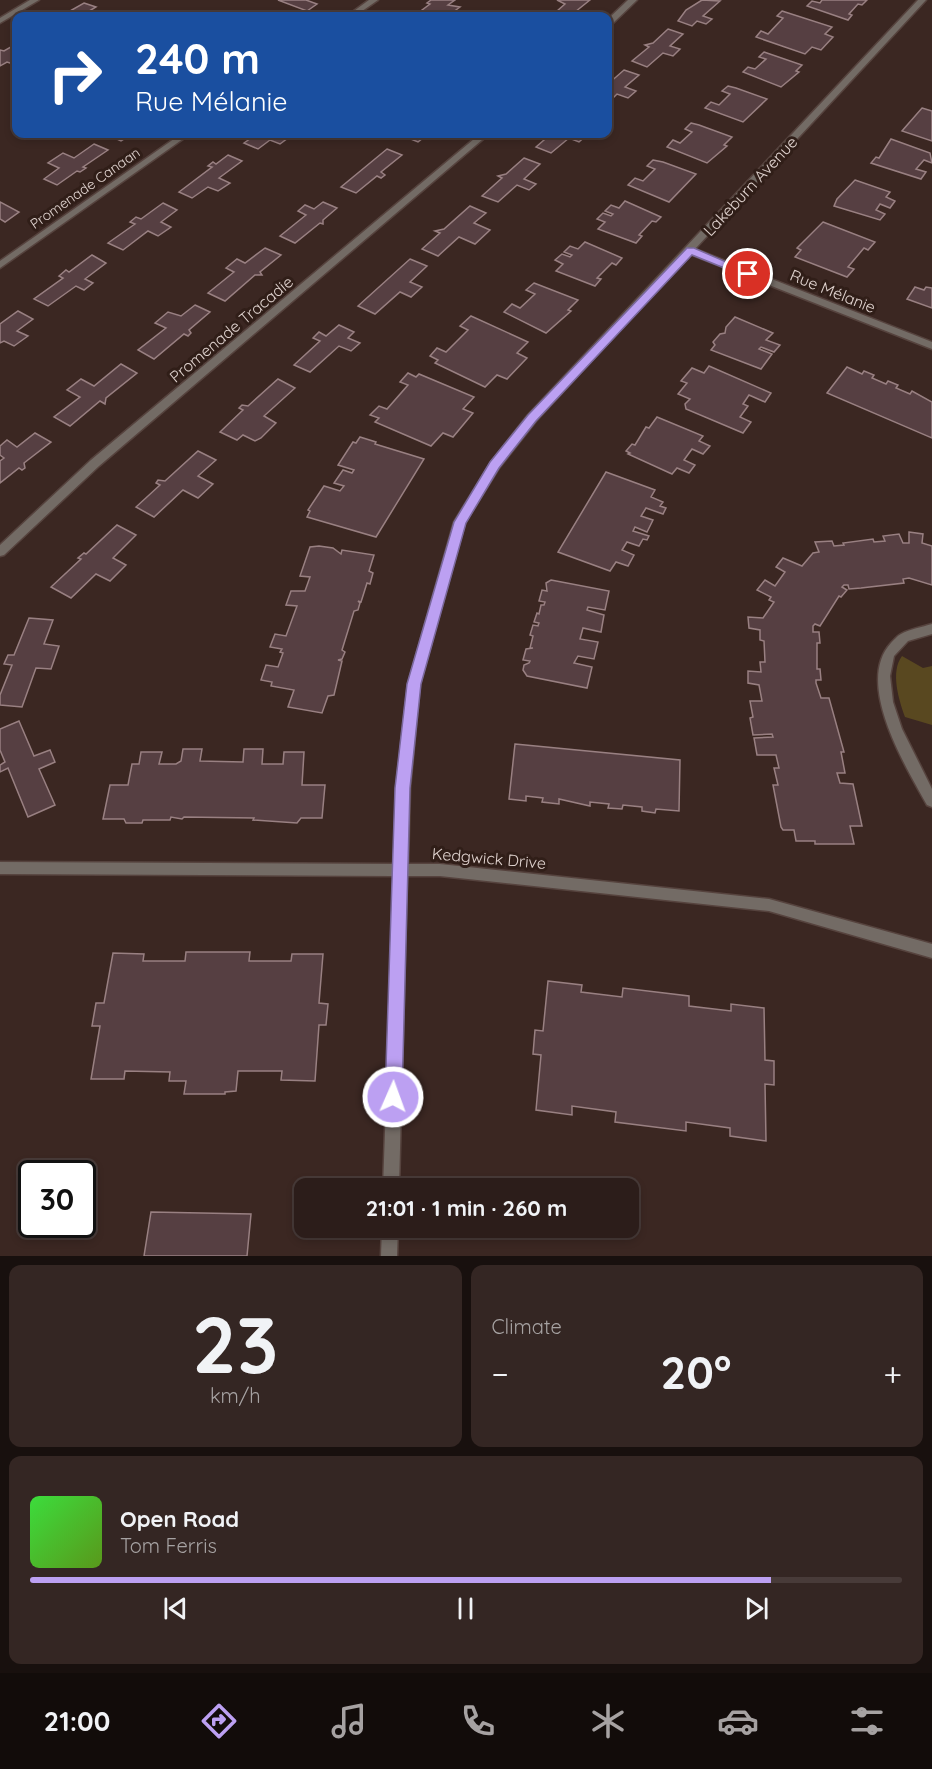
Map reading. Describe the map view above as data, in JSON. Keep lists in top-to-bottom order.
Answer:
{
  "streets": {
    "street": [
      "Lakeburn Avenue",
      "Promenade Canaan",
      "Rue Mélanie",
      "Promenade Tracadie",
      "Kedgwick Drive"
    ]
  },
  "crossings": [
    ["Lakeburn Avenue", "Rue Mélanie"],
    ["Lakeburn Avenue", "Kedgwick Drive"]
  ],
  "page": {
    "turn": ["240 m", "Rue Mélanie"],
    "limit": "30",
    "trip": "21:01 · 1 min · 260 m",
    "tile": [
      ["23", "km/h"],
      "Climate"
    ],
    "heat": ["−", "20°", "+"],
    "song": ["Open Road", "Tom Ferris"],
    "tabs": "21:00"
  }
}
